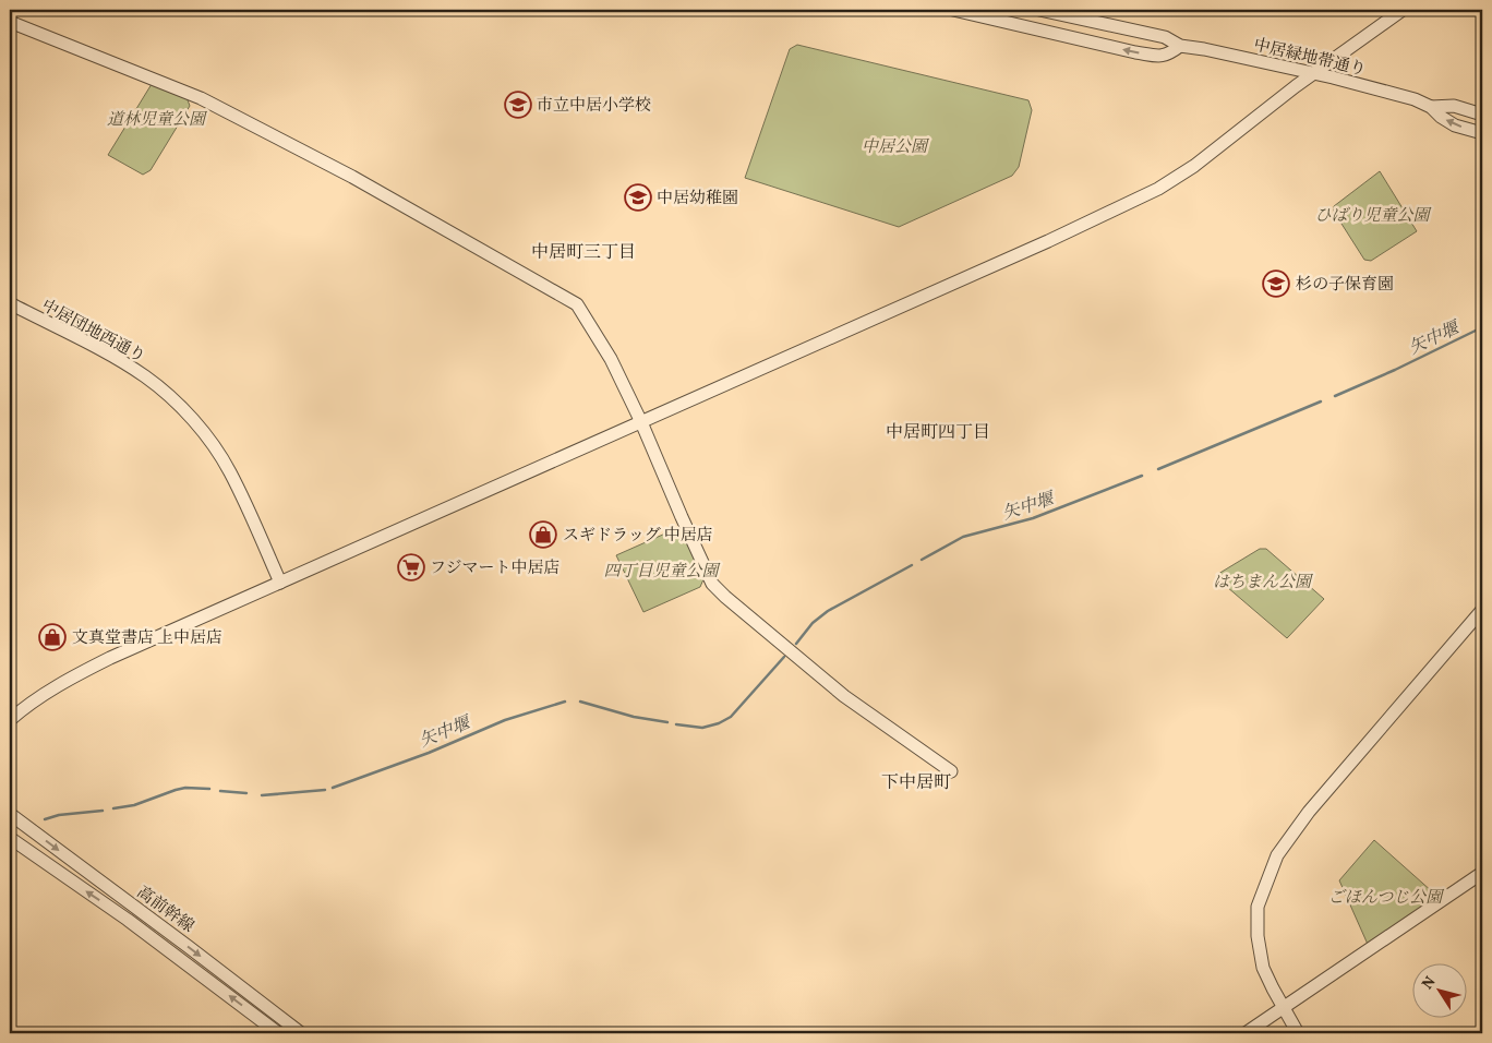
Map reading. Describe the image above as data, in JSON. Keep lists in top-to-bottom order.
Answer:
{
  "streets": {
    "street": ["中居緑地帯通り", "中居団地西通り", "高前幹線"]
  },
  "districts": ["中居町三丁目", "中居町四丁目", "下中居町"],
  "water": ["矢中堰"],
  "parks": [
    "道林児童公園",
    "中居公園",
    "ひばり児童公園",
    "四丁目児童公園",
    "はちまん公園",
    "ごほんつじ公園"
  ],
  "places": {
    "school or university": ["市立中居小学校", "中居幼稚園", "杉の子保育園"],
    "shop": ["スギドラッグ 中居店", "文真堂書店 上中居店"],
    "supermarket": ["フジマート中居店"]
  },
  "north": "top left"
}
